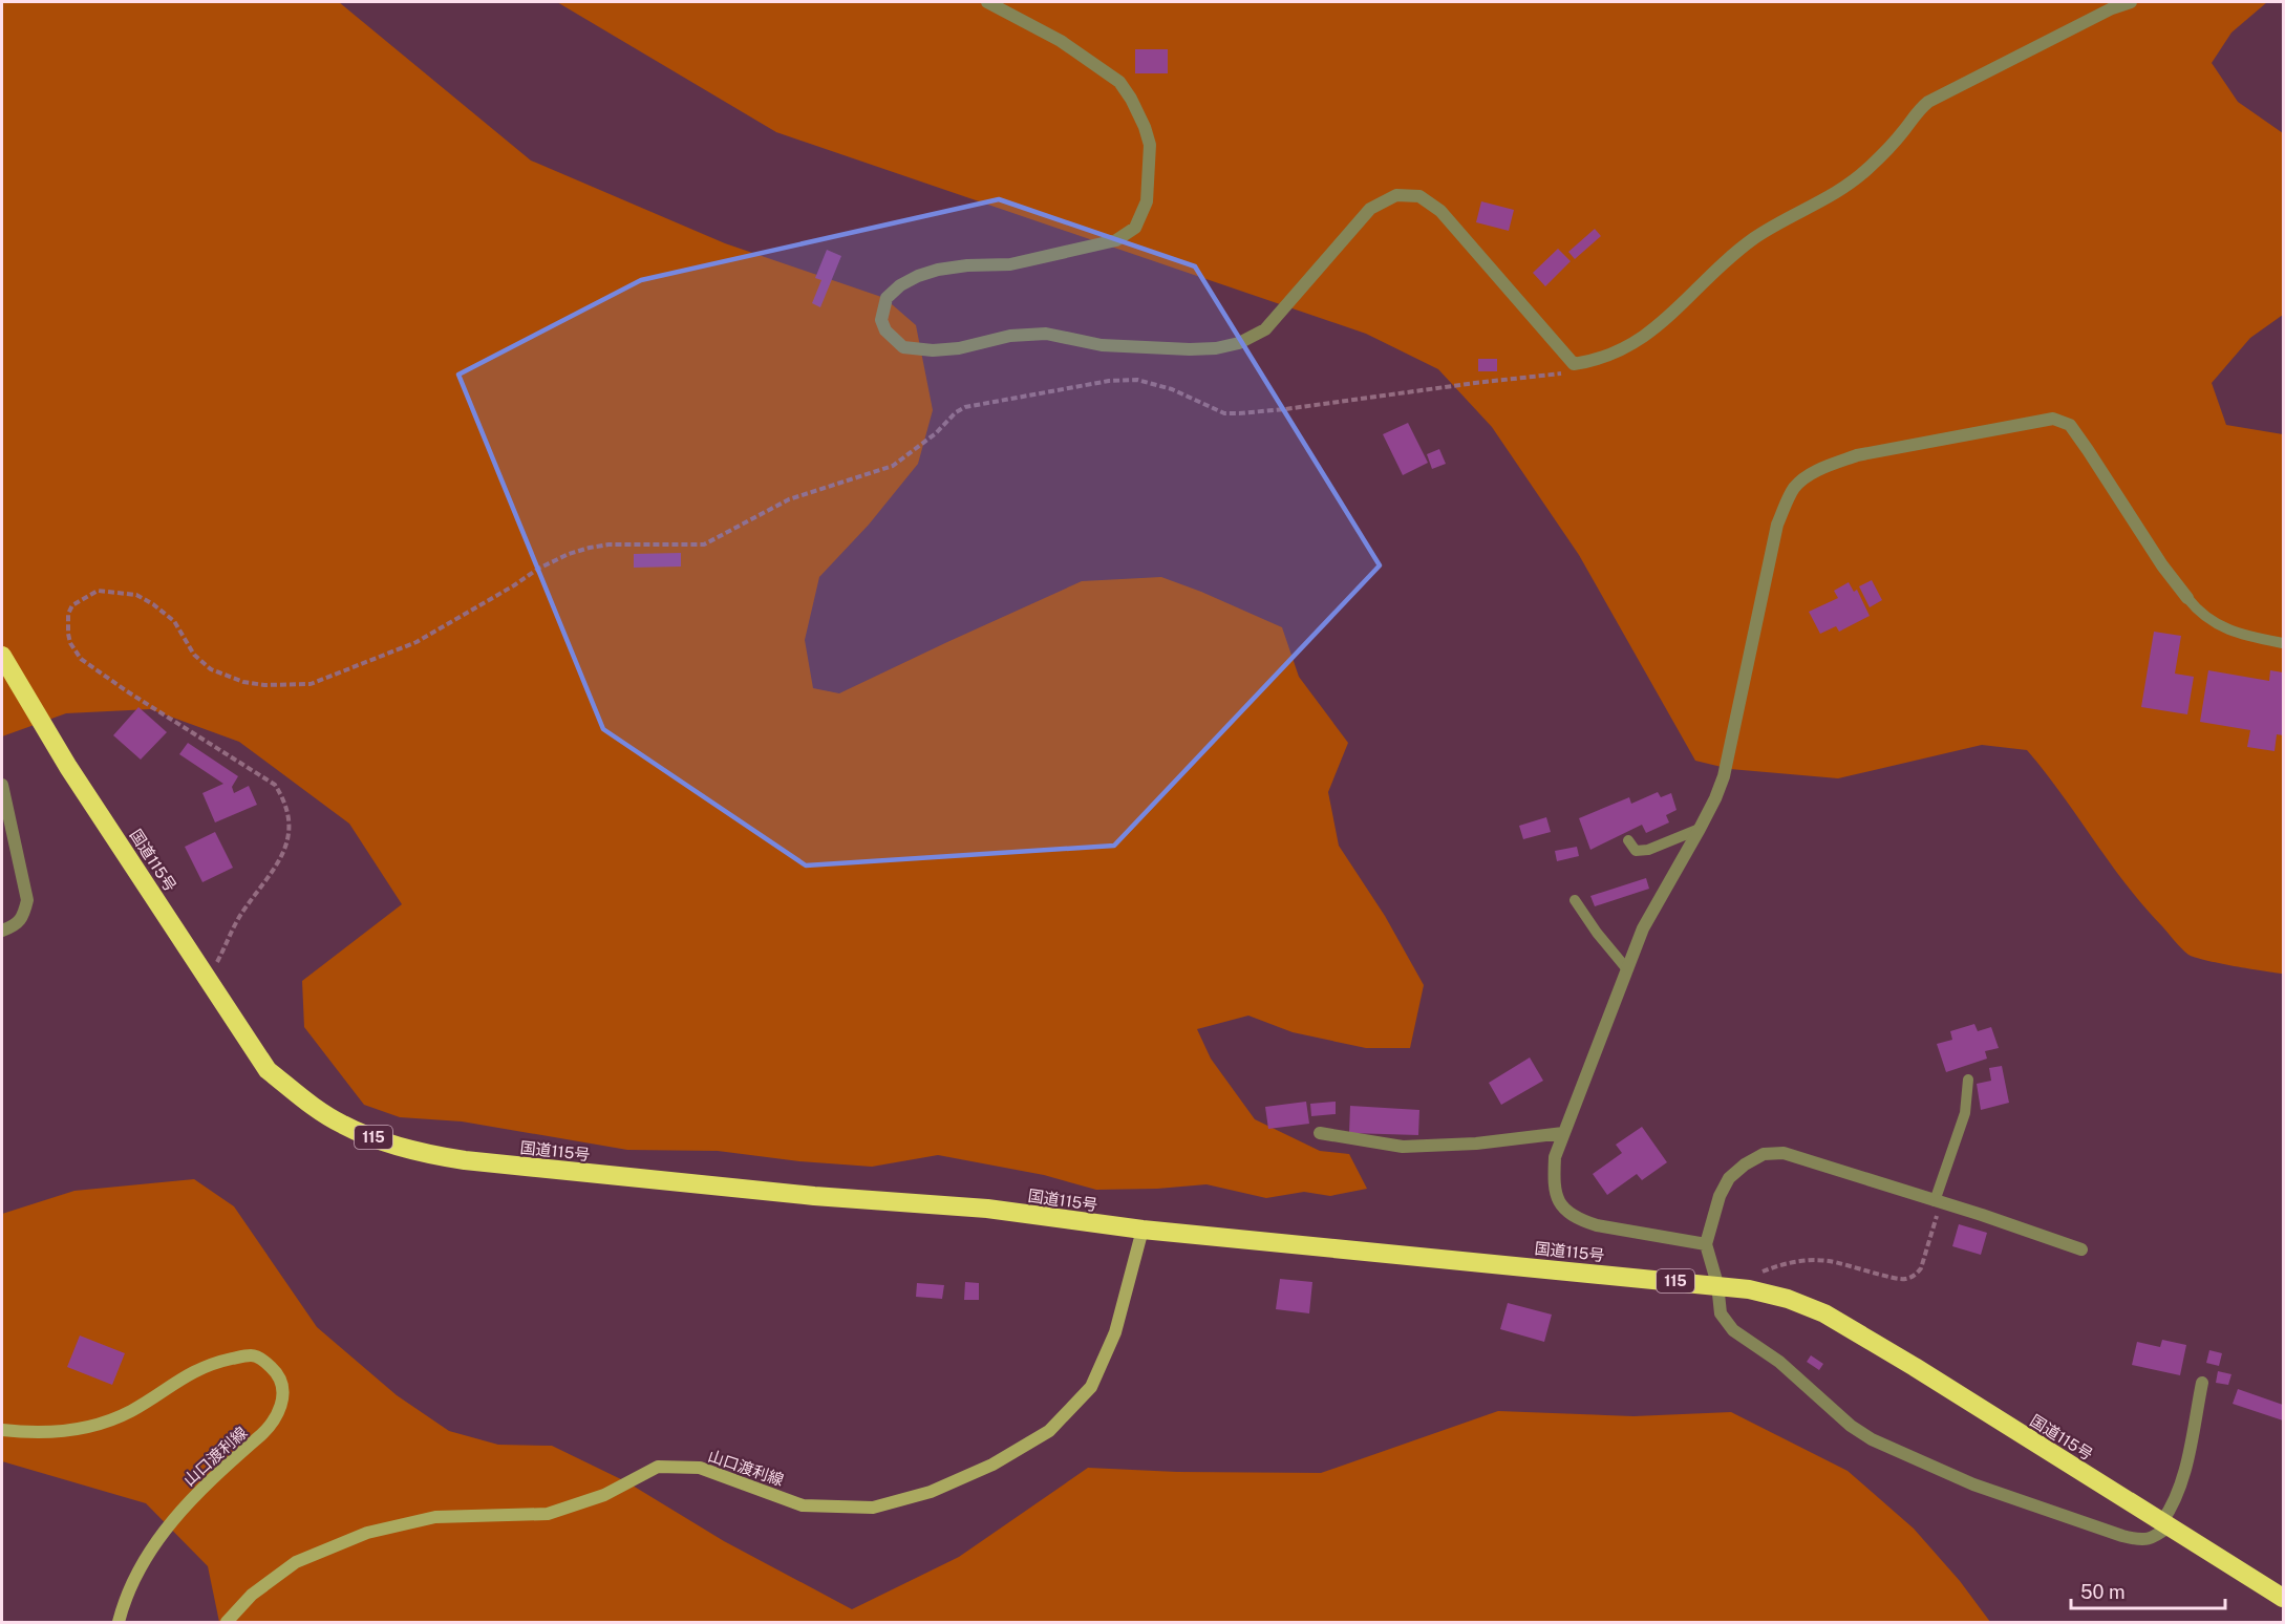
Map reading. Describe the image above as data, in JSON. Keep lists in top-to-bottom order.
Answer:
{
  "streets": {
    "highway": ["国道115号", "115"],
    "main road": ["山口渡利線"]
  },
  "crossings": [
    ["国道115号", "山口渡利線"]
  ],
  "scale_bar": "50 m"
}
